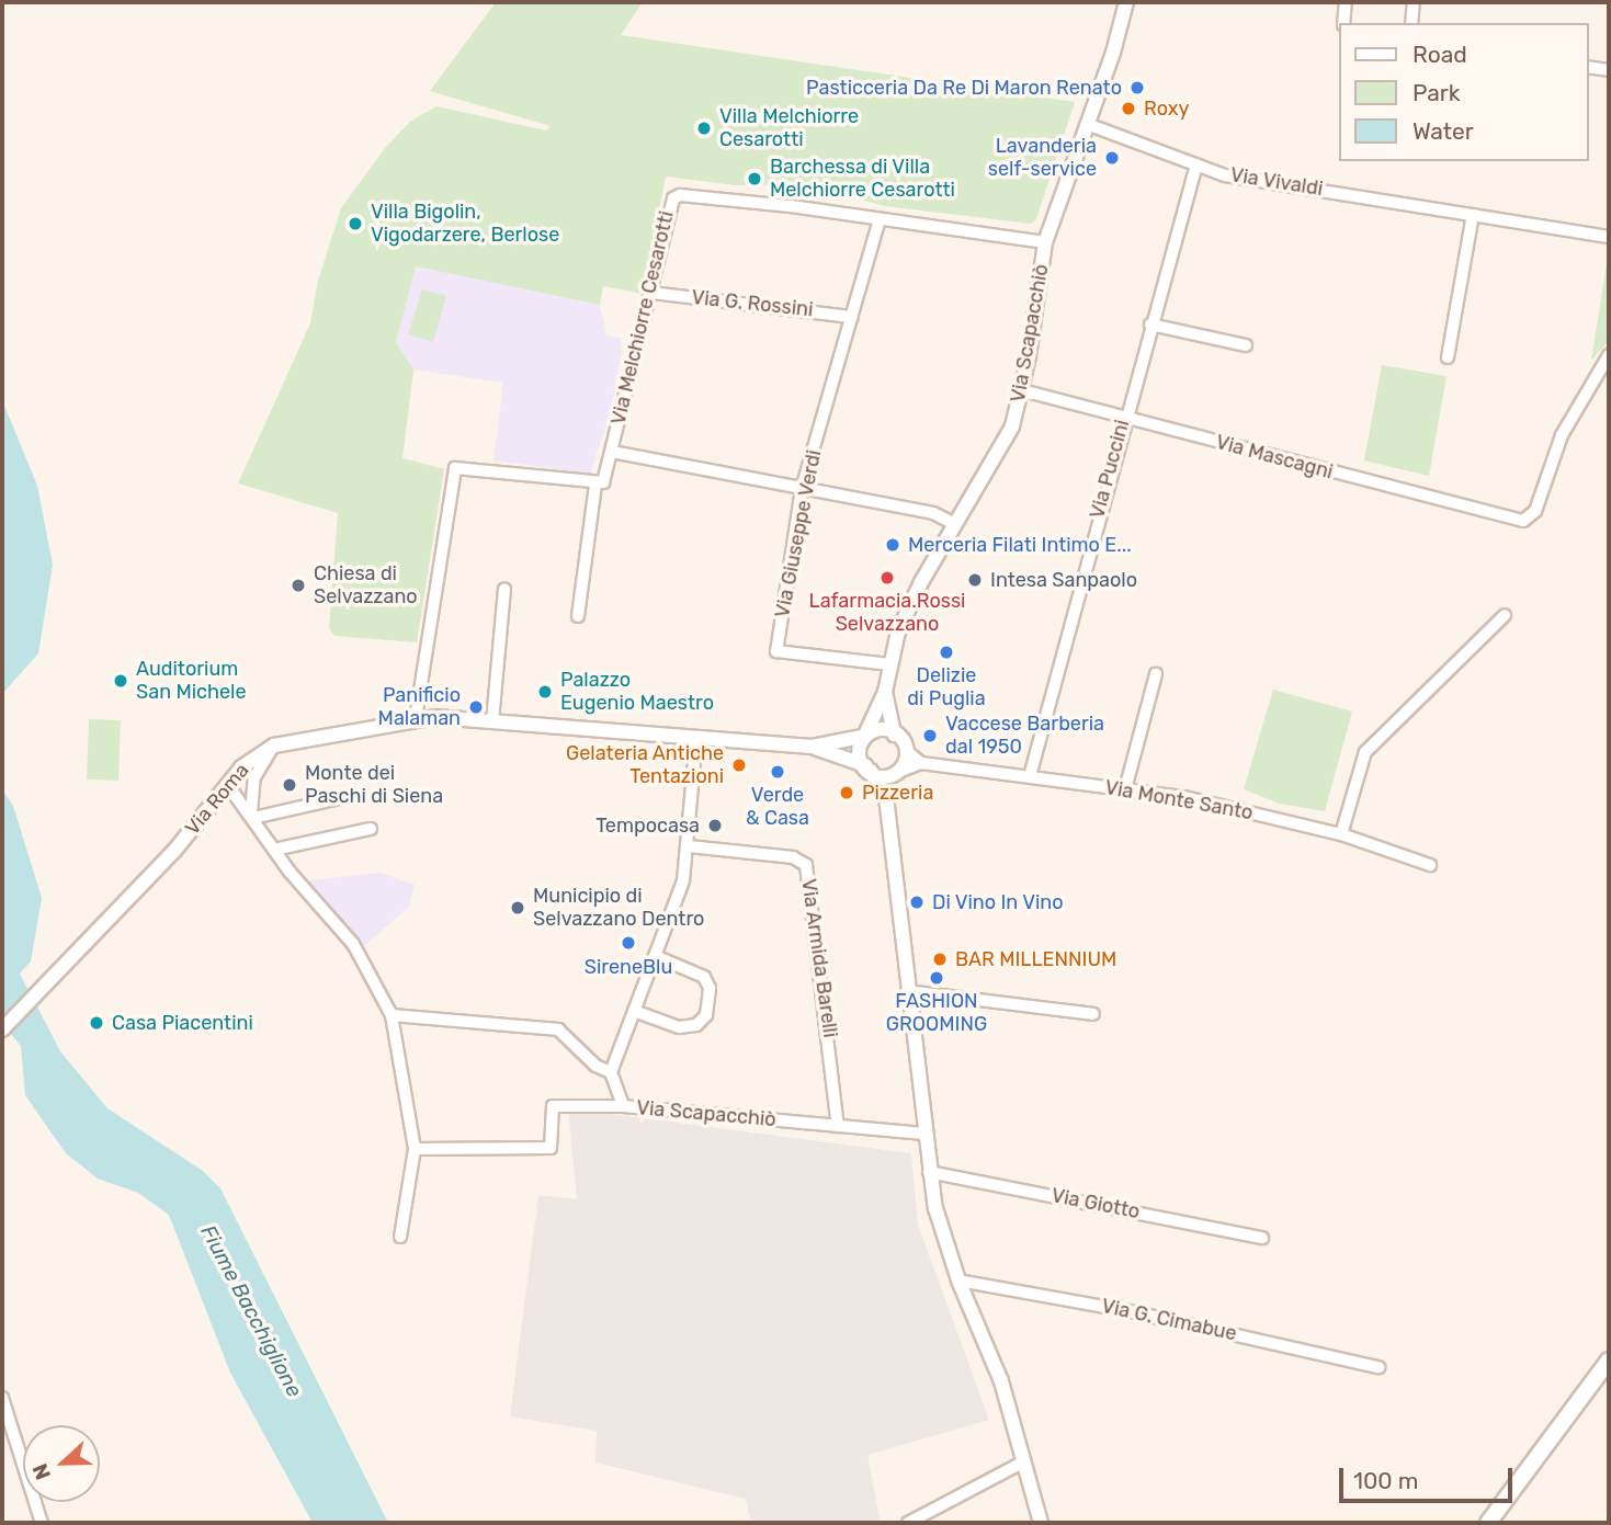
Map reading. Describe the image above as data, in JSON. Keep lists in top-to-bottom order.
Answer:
{
  "streets": {
    "street": [
      "Via Vivaldi",
      "Via G. Rossini",
      "Via Melchiorre Cesarotti",
      "Via Scapacchiò",
      "Via Mascagni",
      "Via Puccini",
      "Via Giuseppe Verdi",
      "Via Roma",
      "Via Monte Santo",
      "Via Armida Barelli",
      "Via Giotto",
      "Via G. Cimabue"
    ]
  },
  "crossings": [
    ["Via Vivaldi", "Via Scapacchiò"],
    ["Via Vivaldi", "Via Puccini"],
    ["Via G. Rossini", "Via Melchiorre Cesarotti"],
    ["Via G. Rossini", "Via Giuseppe Verdi"],
    ["Via Melchiorre Cesarotti", "Via Scapacchiò"],
    ["Via Melchiorre Cesarotti", "Via Giuseppe Verdi"],
    ["Via Scapacchiò", "Via Mascagni"],
    ["Via Scapacchiò", "Via Giuseppe Verdi"],
    ["Via Scapacchiò", "Via Roma"],
    ["Via Scapacchiò", "Via Monte Santo"],
    ["Via Scapacchiò", "Via Armida Barelli"],
    ["Via Mascagni", "Via Puccini"],
    ["Via Puccini", "Via Monte Santo"],
    ["Via Roma", "Via Monte Santo"]
  ],
  "water": ["Fiume Bacchiglione"],
  "places": [
    "Pasticceria Da Re Di Maron Renato",
    "Roxy",
    "Villa Melchiorre Cesarotti",
    "Lavanderia self-service",
    "Barchessa di Villa Melchiorre Cesarotti",
    "Villa Bigolin, Vigodarzere, Berlose",
    "Merceria Filati Intimo E...",
    "Lafarmacia.Rossi Selvazzano",
    "Intesa Sanpaolo",
    "Chiesa di Selvazzano",
    "Delizie di Puglia",
    "Auditorium San Michele",
    "Palazzo Eugenio Maestro",
    "Panificio Malaman",
    "Vaccese Barberia dal 1950",
    "Gelateria Antiche Tentazioni",
    "Verde & Casa",
    "Monte dei Paschi di Siena",
    "Pizzeria",
    "Tempocasa",
    "Di Vino In Vino",
    "Municipio di Selvazzano Dentro",
    "SireneBlu",
    "BAR MILLENNIUM",
    "FASHION GROOMING",
    "Casa Piacentini"
  ],
  "legend": ["Road", "Park", "Water"],
  "scale_bar": "100 m",
  "north": "left"
}
